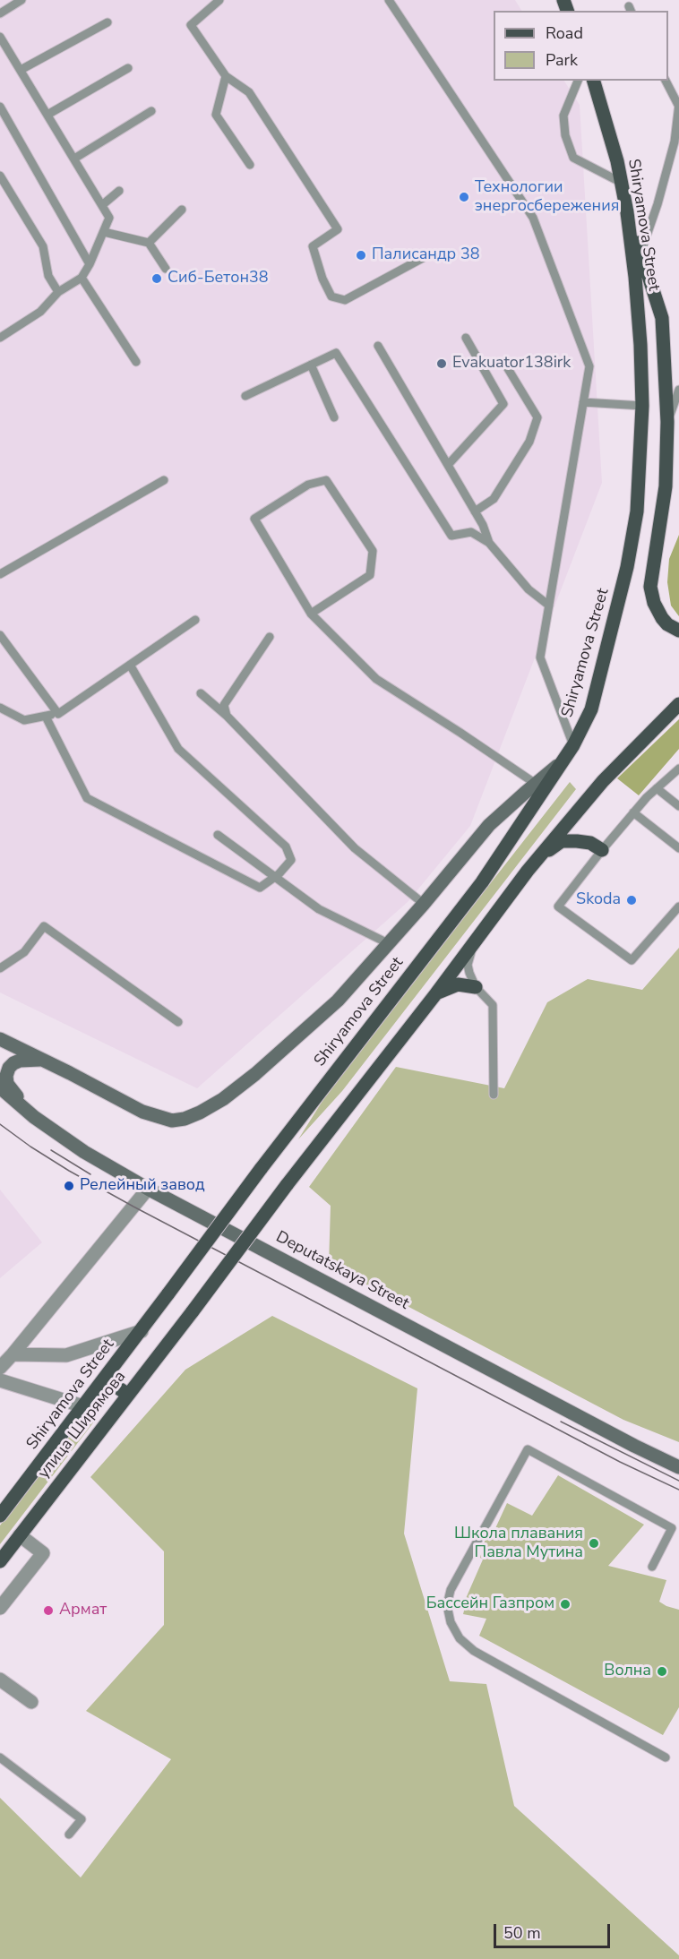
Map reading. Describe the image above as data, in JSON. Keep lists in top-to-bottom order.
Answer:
{
  "streets": {
    "main road": ["Shiryamova Street", "Deputatskaya Street", "улица Ширямова"]
  },
  "places": [
    "Технологии энергосбережения",
    "Палисандр 38",
    "Сиб-Бетон38",
    "Evakuator138irk",
    "Skoda",
    "Релейный завод",
    "Школа плавания Павла Мутина",
    "Бассейн Газпром",
    "Армат",
    "Волна"
  ],
  "legend": ["Road", "Park"],
  "scale_bar": "50 m"
}
